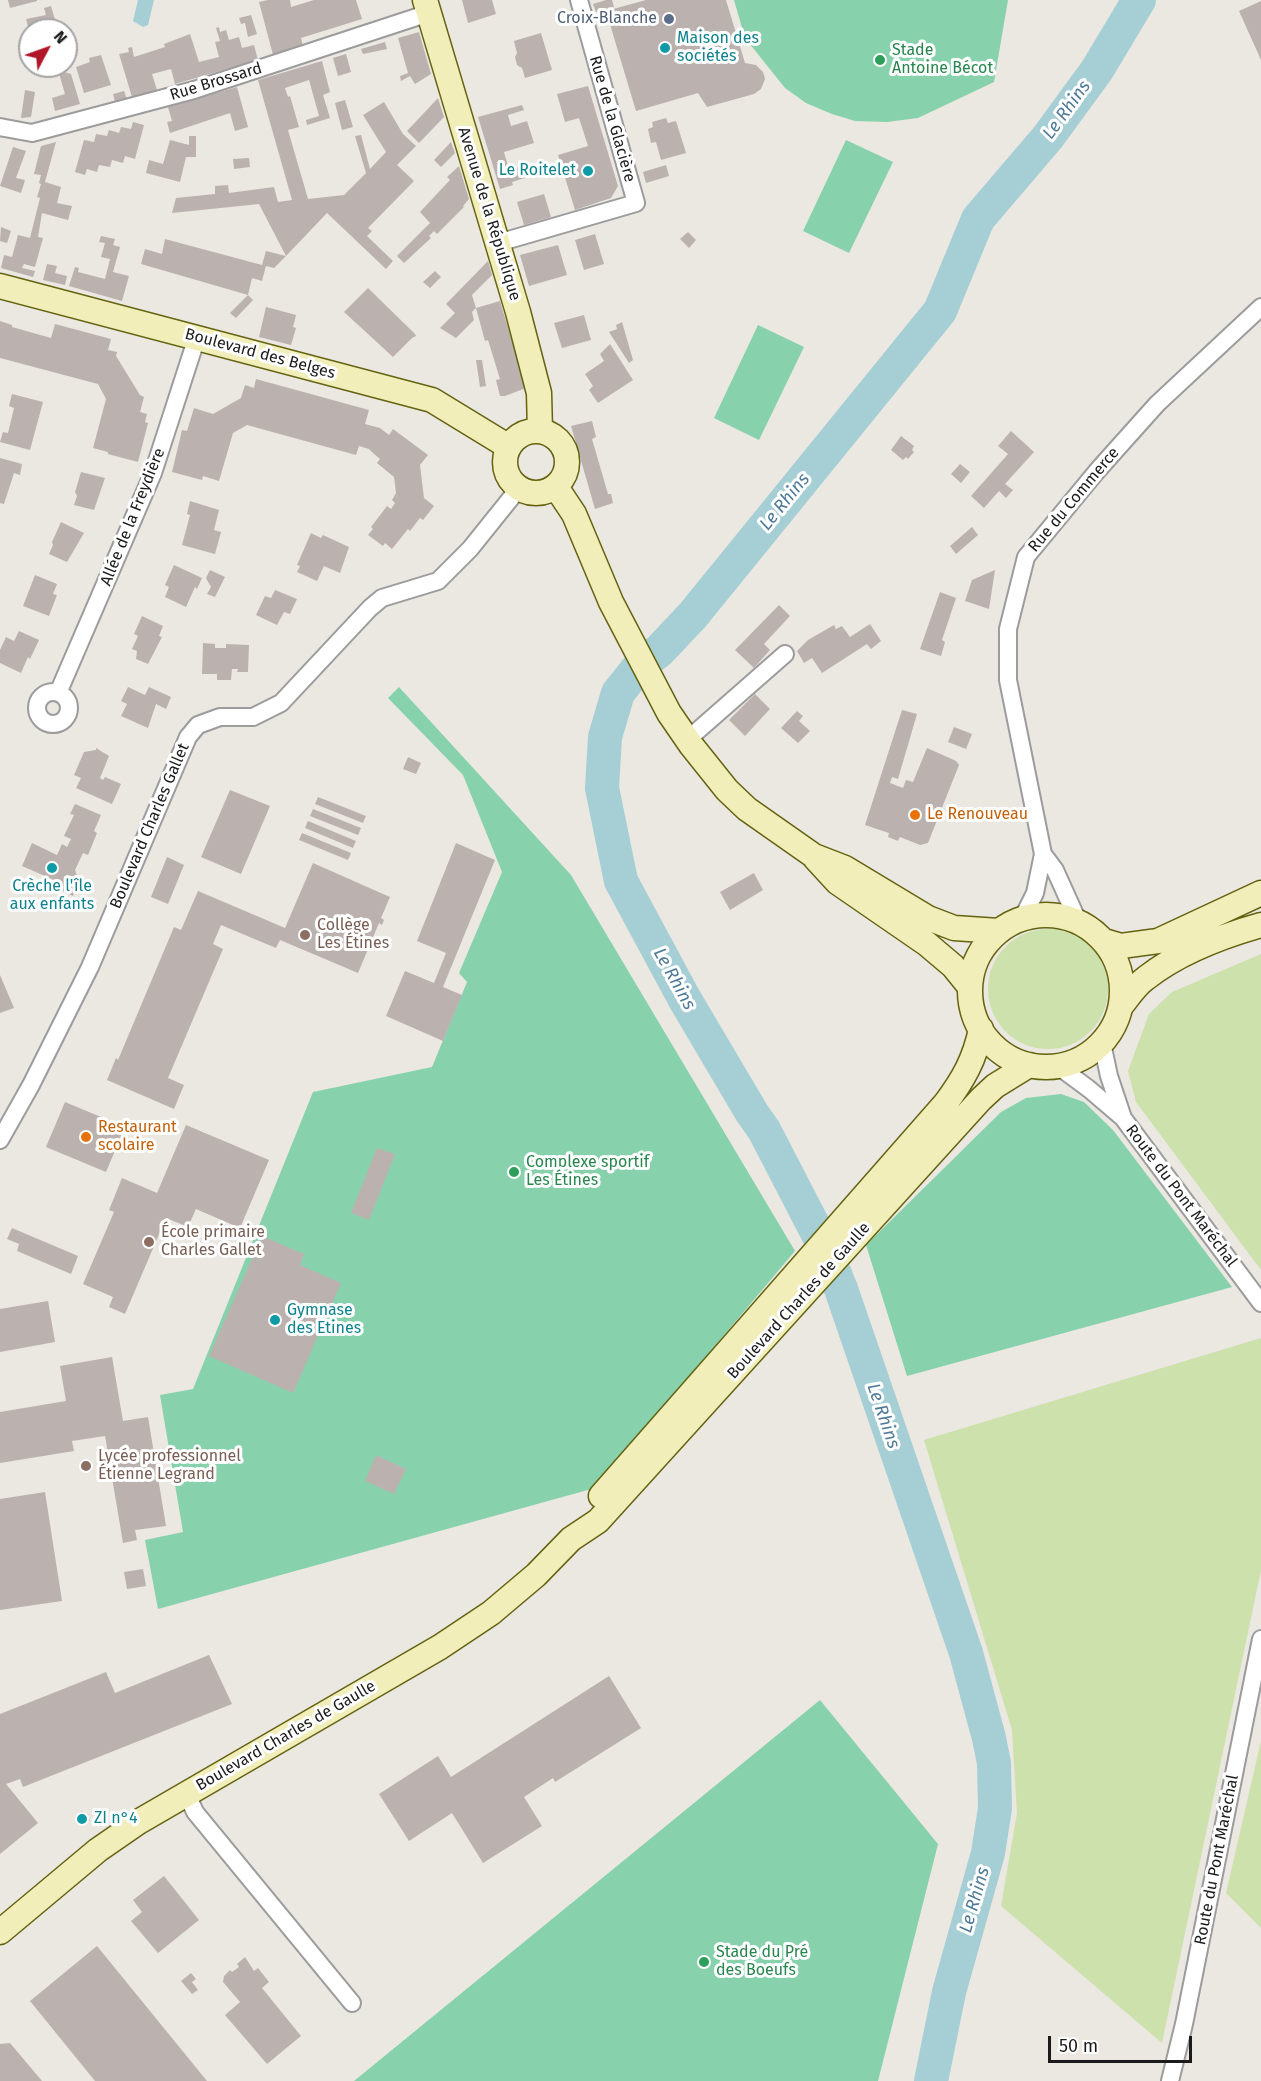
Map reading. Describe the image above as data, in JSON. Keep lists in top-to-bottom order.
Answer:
{
  "streets": {
    "main road": ["Avenue de la République", "Boulevard des Belges", "Boulevard Charles de Gaulle"],
    "street": [
      "Rue Brossard",
      "Rue de la Glacière",
      "Rue du Commerce",
      "Allée de la Freydière",
      "Boulevard Charles Gallet",
      "Route du Pont Maréchal"
    ]
  },
  "crossings": [
    ["Rue Brossard", "Avenue de la République"],
    ["Rue de la Glacière", "Avenue de la République"],
    ["Avenue de la République", "Boulevard des Belges"],
    ["Avenue de la République", "Boulevard Charles Gallet"],
    ["Boulevard des Belges", "Allée de la Freydière"],
    ["Boulevard des Belges", "Boulevard Charles Gallet"],
    ["Rue du Commerce", "Route du Pont Maréchal"],
    ["Rue du Commerce", "Boulevard Charles de Gaulle"],
    ["Route du Pont Maréchal", "Boulevard Charles de Gaulle"]
  ],
  "water": ["Le Rhins"],
  "places": [
    "Croix-Blanche",
    "Maison des sociétés",
    "Stade Antoine Bécot",
    "Le Roitelet",
    "Le Renouveau",
    "Crèche l'île aux enfants",
    "Collège Les Étines",
    "Restaurant scolaire",
    "Complexe sportif Les Étines",
    "École primaire Charles Gallet",
    "Gymnase des Etines",
    "Lycée professionnel Étienne Legrand",
    "ZI n°4",
    "Stade du Pré des Boeufs"
  ],
  "scale_bar": "50 m",
  "north": "top right"
}
